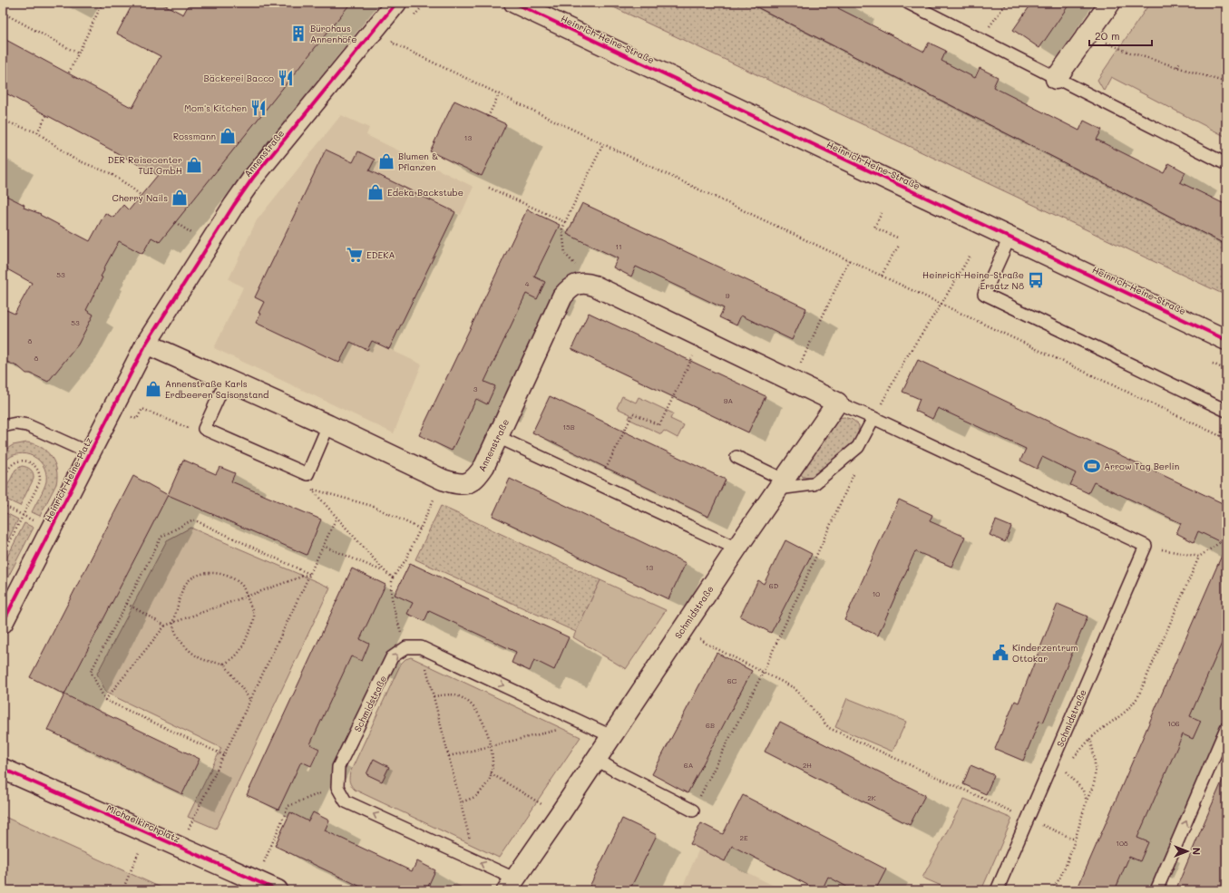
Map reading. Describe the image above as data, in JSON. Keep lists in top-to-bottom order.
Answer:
{
  "streets": {
    "street": [
      "Heinrich-Heine-Straße",
      "Annenstraße",
      "Heinrich-Heine-Platz",
      "Schmidstraße",
      "Michaelkirchplatz"
    ]
  },
  "crossings": [
    ["Annenstraße", "Heinrich-Heine-Platz"]
  ],
  "places": {
    "building": ["Bürohaus Annenhöfe"],
    "restaurant": ["Bäckerei Bacco", "Mom's Kitchen"],
    "shop": [
      "Rossmann",
      "Blumen & Pflanzen",
      "DER Reisecenter TUI GmbH",
      "Edeka Backstube",
      "Cherry Nails",
      "Annenstraße Karls Erdbeeren Saisonstand"
    ],
    "supermarket": ["EDEKA"],
    "bus stop": ["Heinrich-Heine-Straße Ersatz N8"],
    "sports": ["Arrow Tag Berlin"],
    "public building": ["Kinderzentrum Ottokar"]
  },
  "house_numbers": [
    "13",
    "11",
    "53",
    "4",
    "9",
    "53",
    "8",
    "8",
    "3",
    "9A",
    "15B",
    "13",
    "6D",
    "10",
    "6C",
    "106",
    "6B",
    "6A",
    "2H",
    "2K",
    "2E",
    "108"
  ],
  "scale_bar": "20 m",
  "north": "right"
}
